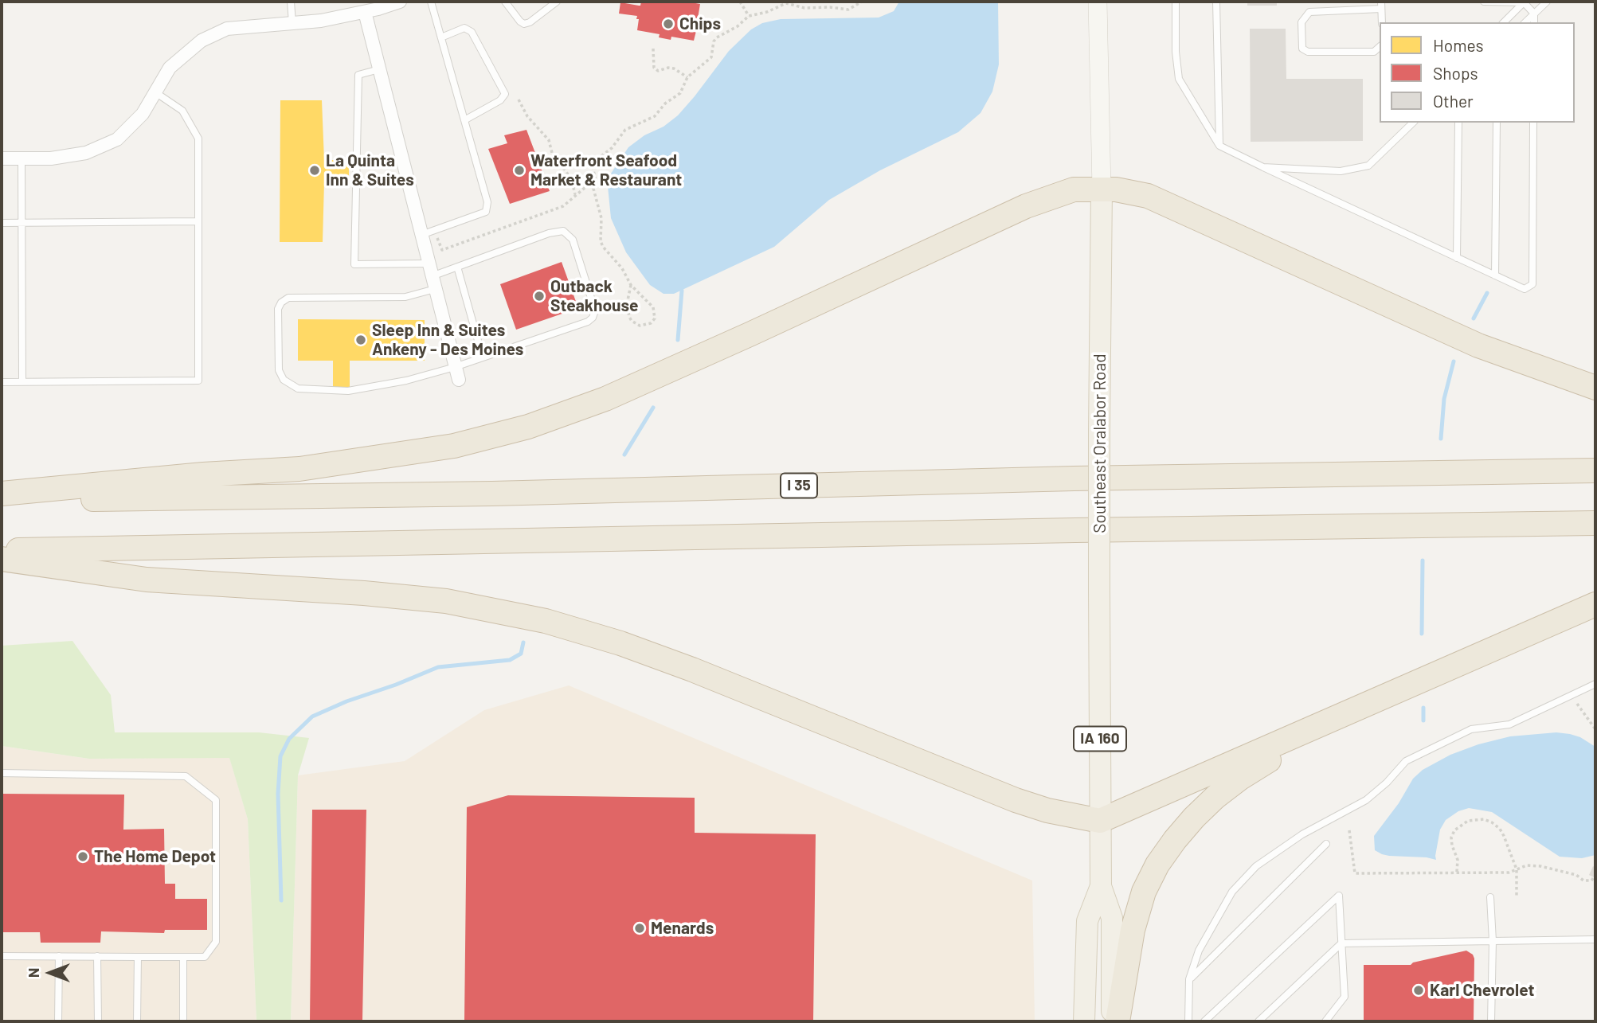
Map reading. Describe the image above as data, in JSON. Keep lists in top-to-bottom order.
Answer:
{
  "streets": {
    "highway": ["I 35"],
    "main road": ["Southeast Oralabor Road", "IA 160"]
  },
  "places": [
    "Chips",
    "La Quinta Inn & Suites",
    "Waterfront Seafood Market & Restaurant",
    "Outback Steakhouse",
    "Sleep Inn & Suites Ankeny - Des Moines",
    "The Home Depot",
    "Menards",
    "Karl Chevrolet"
  ],
  "legend": ["Homes", "Shops", "Other"],
  "north": "left"
}
